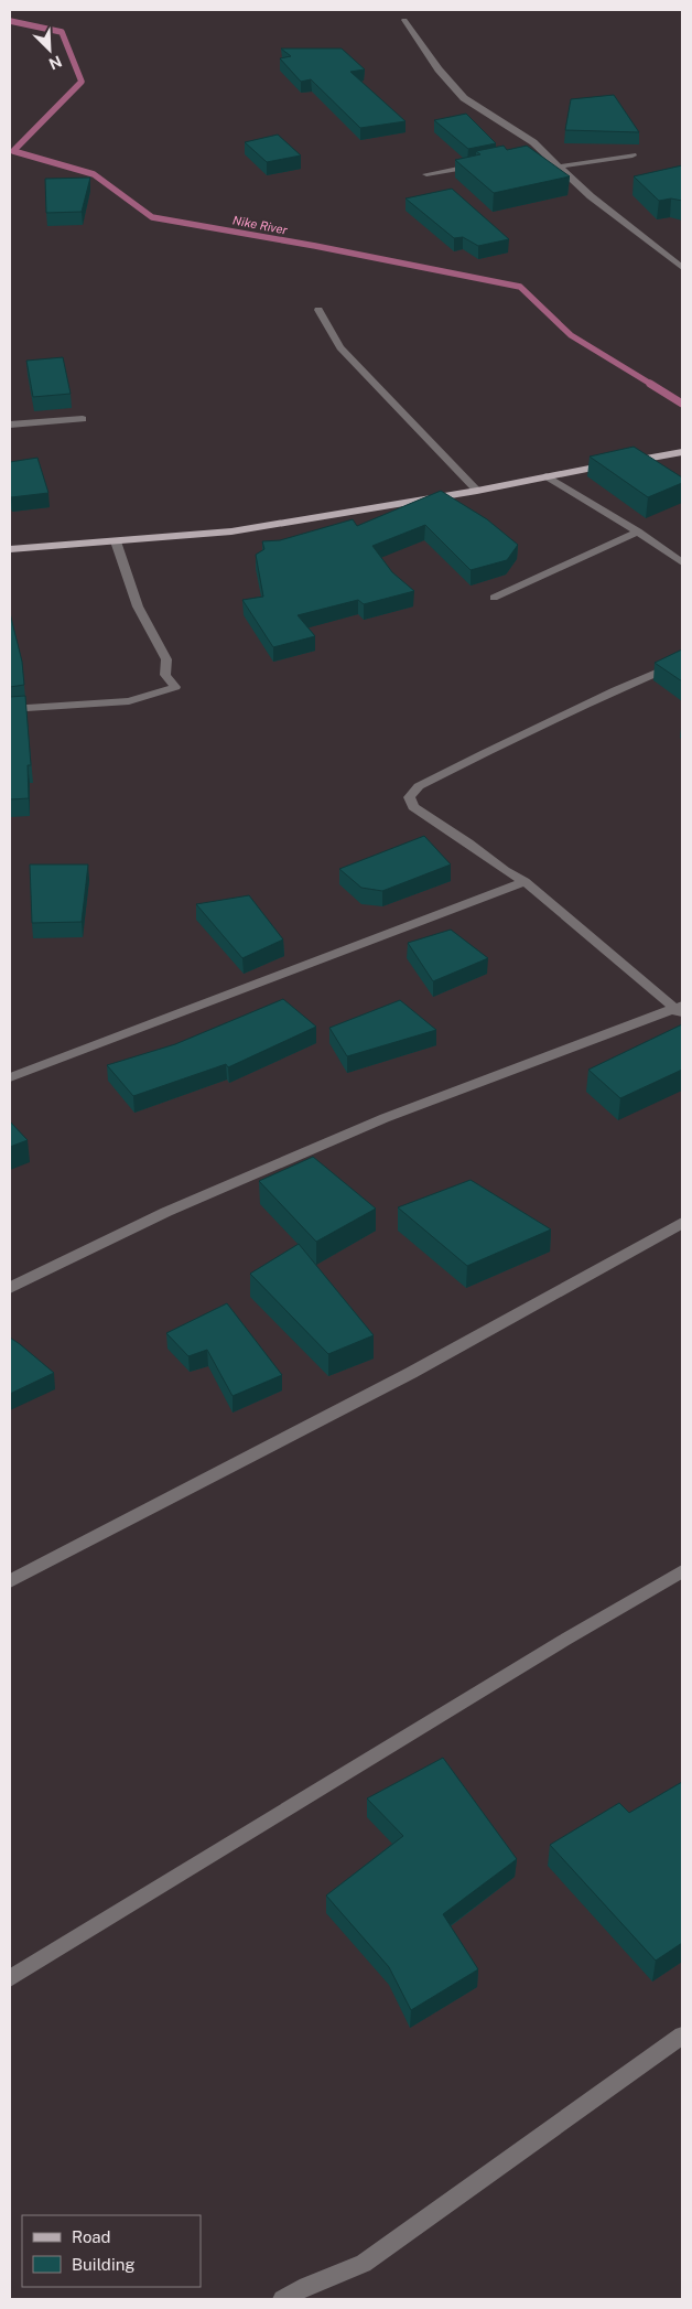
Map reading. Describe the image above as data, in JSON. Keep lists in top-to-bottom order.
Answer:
{
  "water": ["Nike River"],
  "legend": ["Road", "Building"],
  "north": "bottom right"
}
